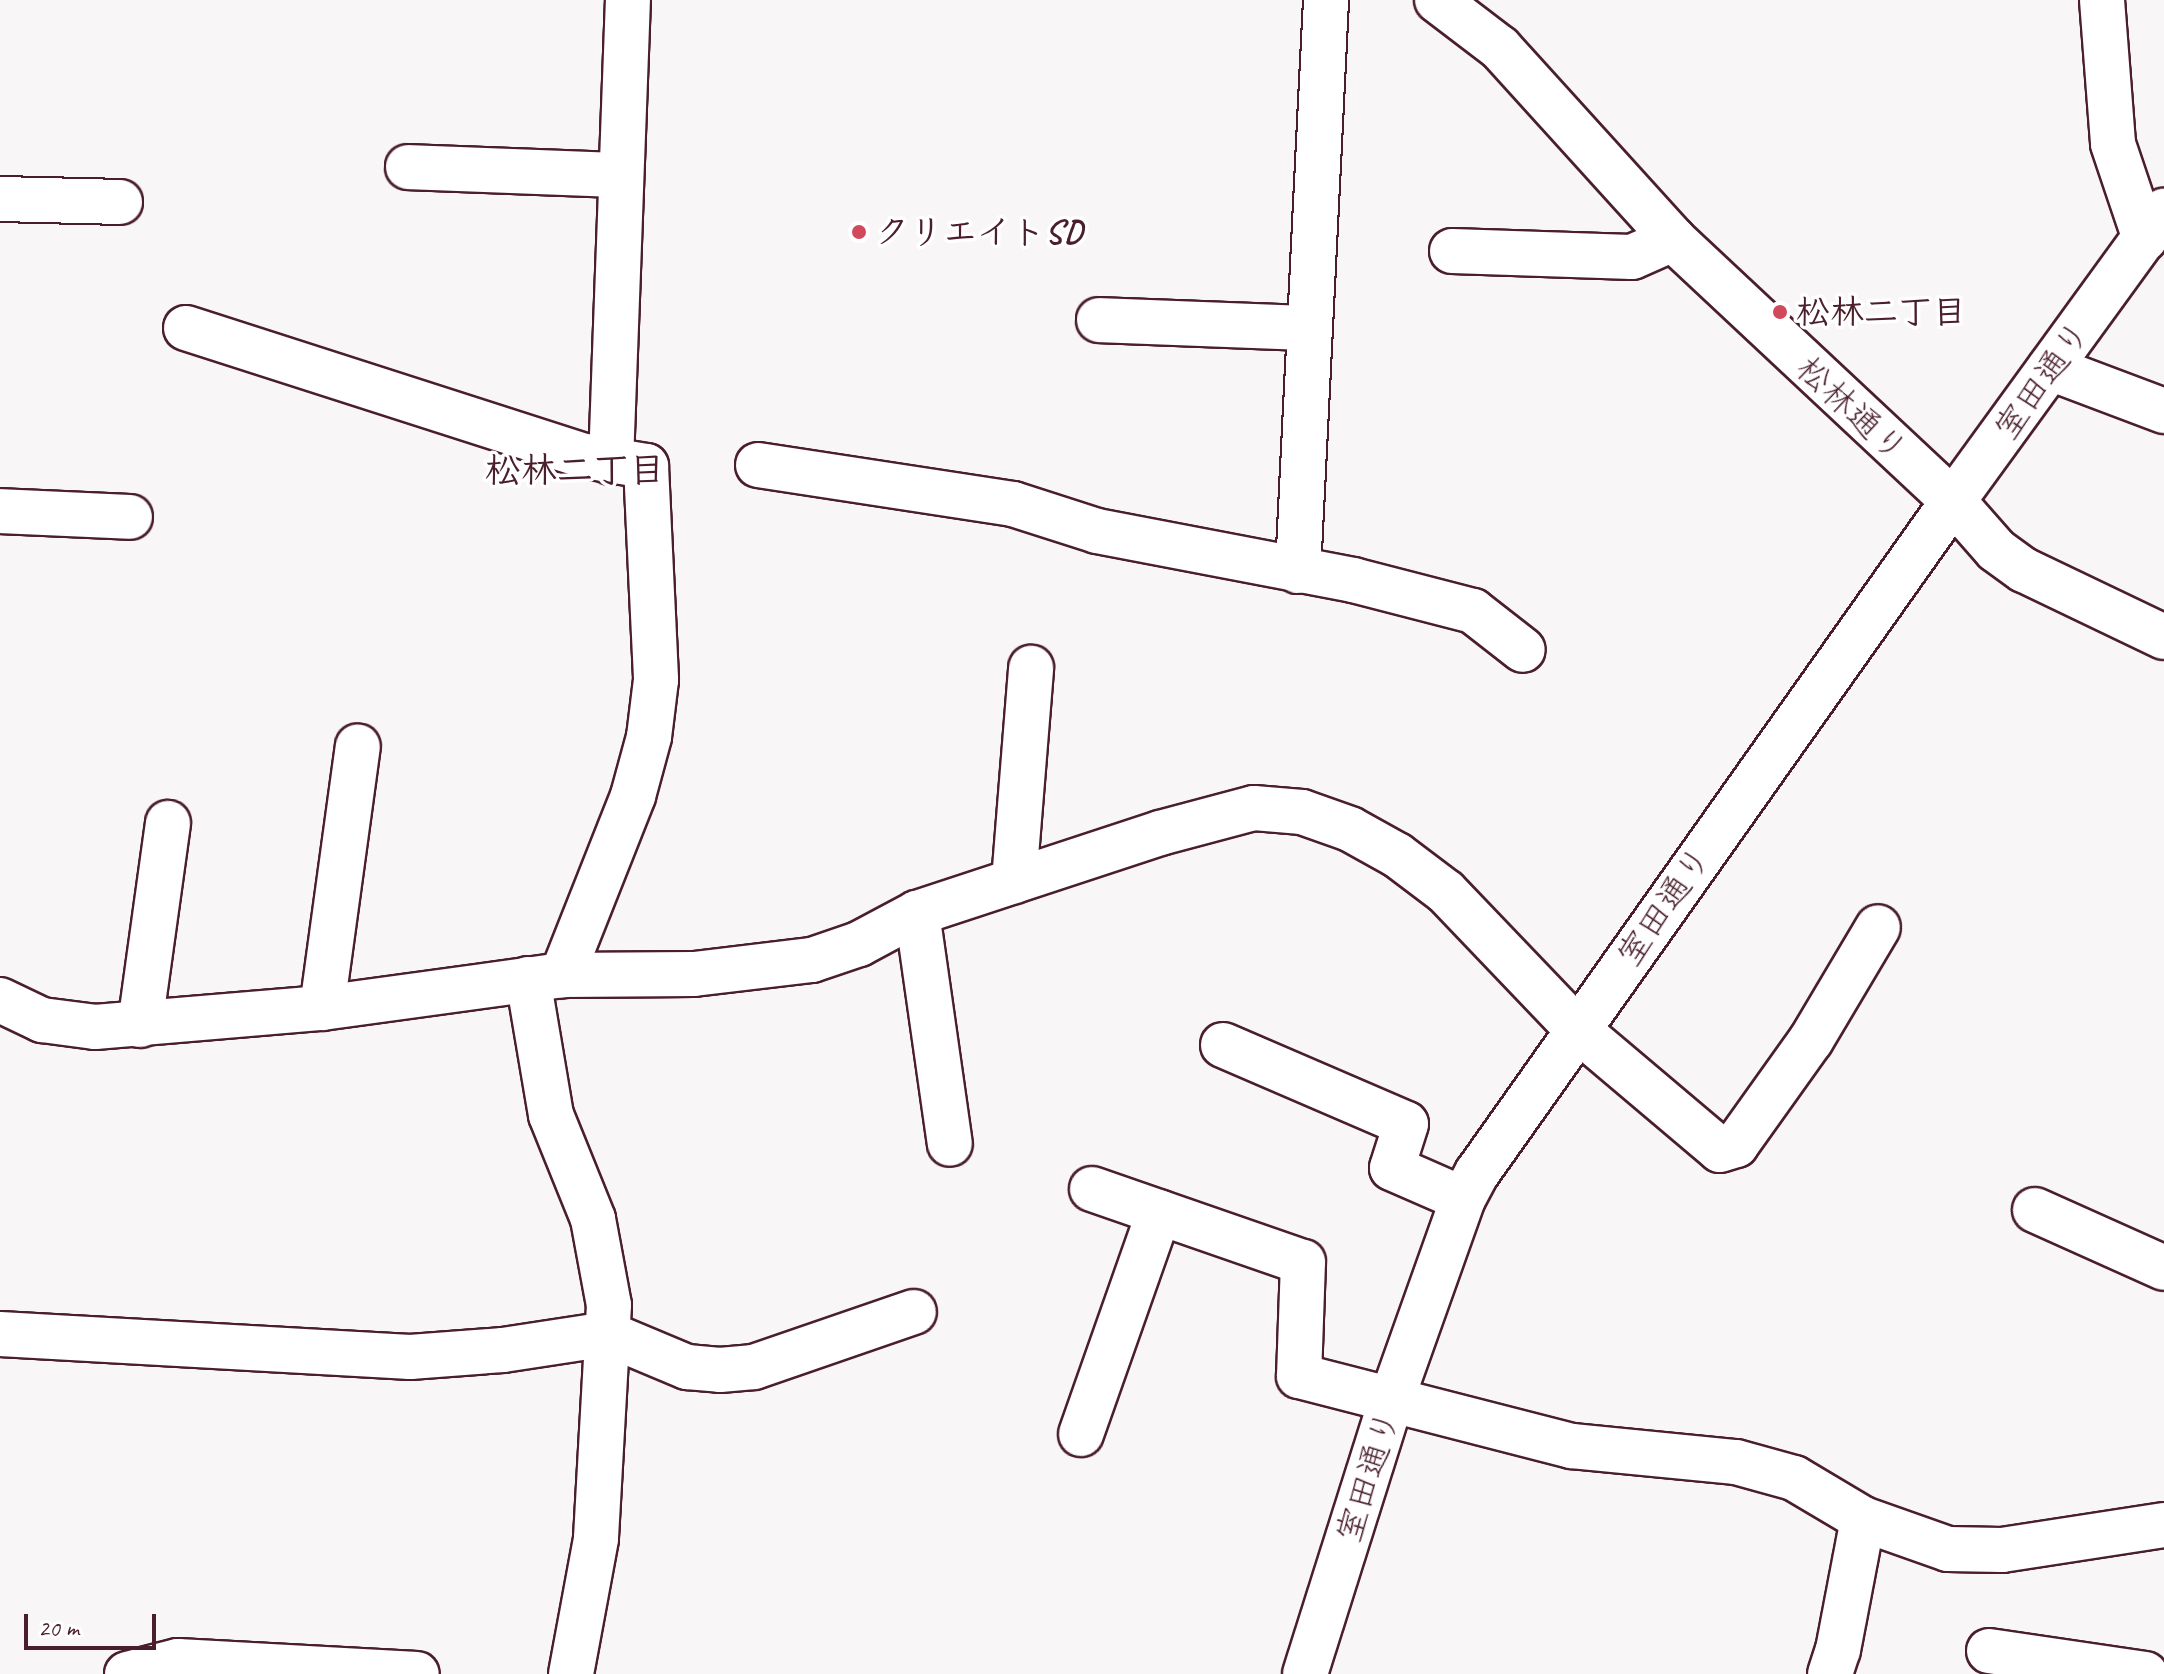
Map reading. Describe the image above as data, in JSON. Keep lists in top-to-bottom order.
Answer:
{
  "streets": {
    "street": ["室田通り", "松林通り"]
  },
  "crossings": [
    ["室田通り", "松林通り"]
  ],
  "districts": ["松林二丁目"],
  "places": ["クリエイトSD", "松林二丁目"],
  "scale_bar": "20 m"
}
